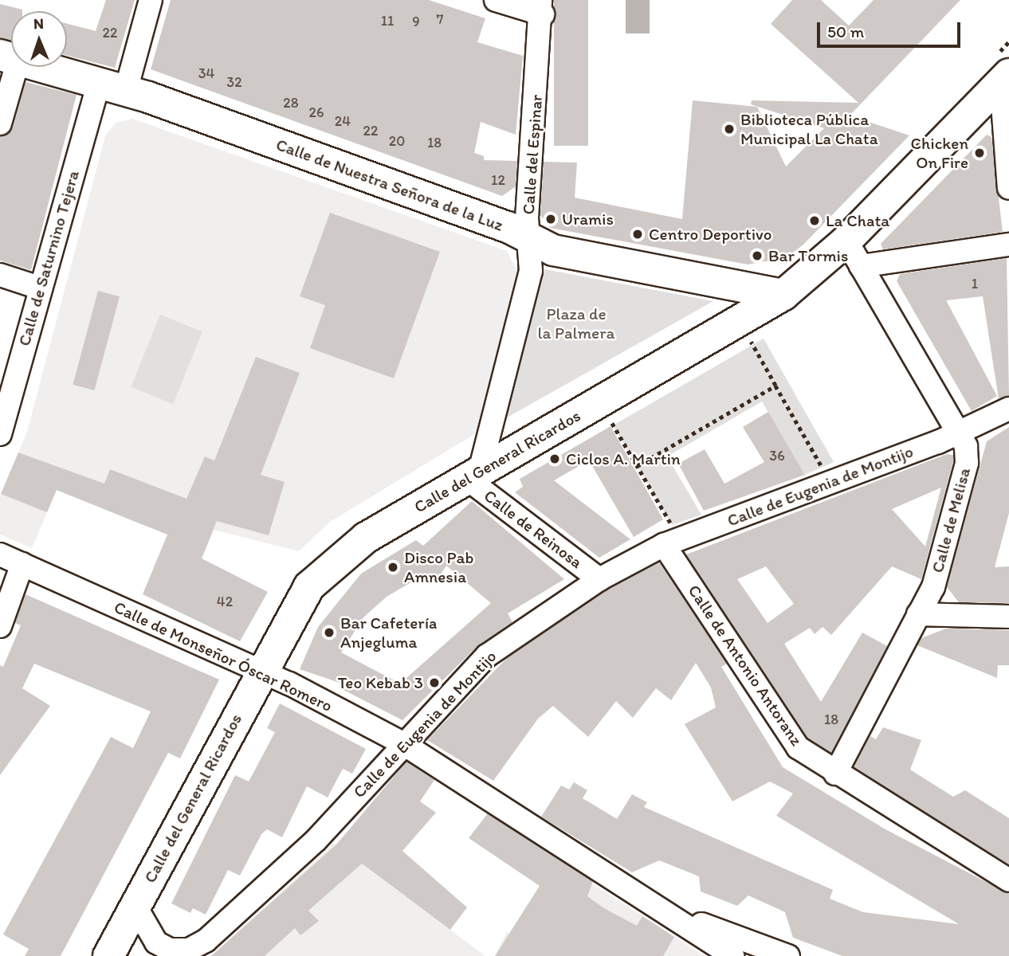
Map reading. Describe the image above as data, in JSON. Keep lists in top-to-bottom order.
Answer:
{
  "streets": {
    "main road": ["Calle de Nuestra Señora de la Luz", "Calle del General Ricardos"],
    "street": [
      "Calle del Espinar",
      "Calle de Saturnino Tejera",
      "Calle de Eugenia de Montijo",
      "Calle de Melisa",
      "Calle de Reinosa",
      "Calle de Monseñor Óscar Romero",
      "Calle de Antonio Antoranz"
    ]
  },
  "crossings": [
    ["Calle del Espinar", "Calle de Nuestra Señora de la Luz"],
    ["Calle del Espinar", "Calle del General Ricardos"],
    ["Calle del Espinar", "Calle de Reinosa"],
    ["Calle de Nuestra Señora de la Luz", "Calle de Saturnino Tejera"],
    ["Calle de Nuestra Señora de la Luz", "Calle del General Ricardos"],
    ["Calle del General Ricardos", "Calle de Eugenia de Montijo"],
    ["Calle del General Ricardos", "Calle de Melisa"],
    ["Calle del General Ricardos", "Calle de Reinosa"],
    ["Calle del General Ricardos", "Calle de Monseñor Óscar Romero"],
    ["Calle de Eugenia de Montijo", "Calle de Melisa"],
    ["Calle de Eugenia de Montijo", "Calle de Reinosa"],
    ["Calle de Eugenia de Montijo", "Calle de Monseñor Óscar Romero"],
    ["Calle de Eugenia de Montijo", "Calle de Antonio Antoranz"],
    ["Calle de Melisa", "Calle de Antonio Antoranz"]
  ],
  "parks": ["Plaza de la Palmera"],
  "places": [
    "Biblioteca Pública Municipal La Chata",
    "Chicken On Fire",
    "Uramis",
    "La Chata",
    "Centro Deportivo",
    "Bar Tormis",
    "Ciclos A. Martin",
    "Disco Pab Amnesia",
    "Bar Cafetería Anjegluma",
    "Teo Kebab 3"
  ],
  "house_numbers": [
    "7",
    "11",
    "9",
    "22",
    "34",
    "32",
    "28",
    "26",
    "24",
    "22",
    "20",
    "18",
    "12",
    "1",
    "36",
    "42",
    "18"
  ],
  "scale_bar": "50 m",
  "north": "top"
}
